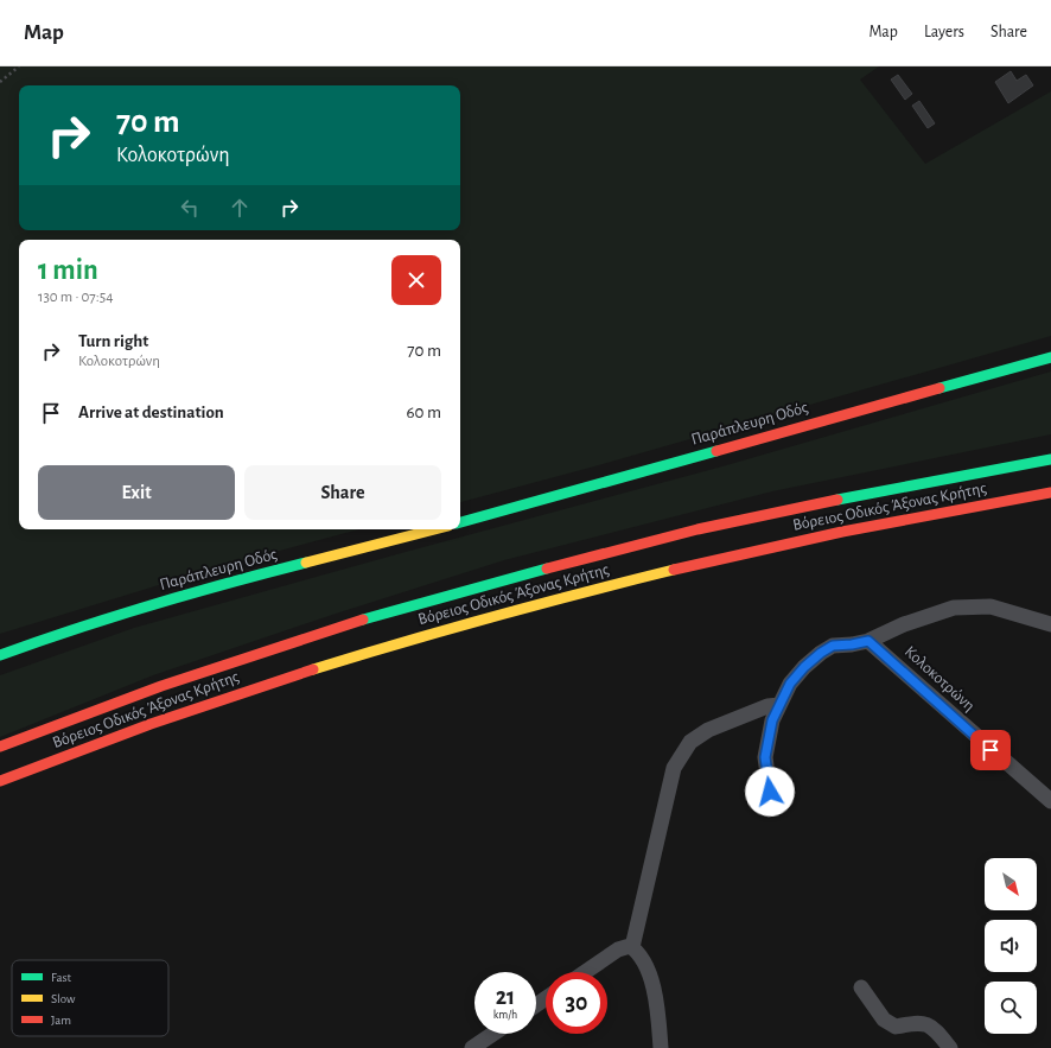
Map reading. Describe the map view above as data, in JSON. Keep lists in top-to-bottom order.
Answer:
{
  "streets": {
    "main road": ["Παράπλευρη Οδός", "Βόρειος Οδικός Άξονας Κρήτης"],
    "street": ["Κολοκοτρώνη"]
  },
  "legend": ["Fast", "Slow", "Jam"],
  "north": "bottom right",
  "page": {
    "header": "Map",
    "nav": ["Map", "Layers", "Share"],
    "turn": ["70 m", "Κολοκοτρώνη"],
    "heading": ["1 min", "130 m · 07:54"],
    "list": [
      {
        "name": "Turn right",
        "note": "Κολοκοτρώνη",
        "value": "70 m"
      },
      {
        "name": "Arrive at destination",
        "value": "60 m"
      }
    ],
    "buttons": ["Exit", "Share"],
    "speed": "21 km/h",
    "limit": "30"
  }
}
